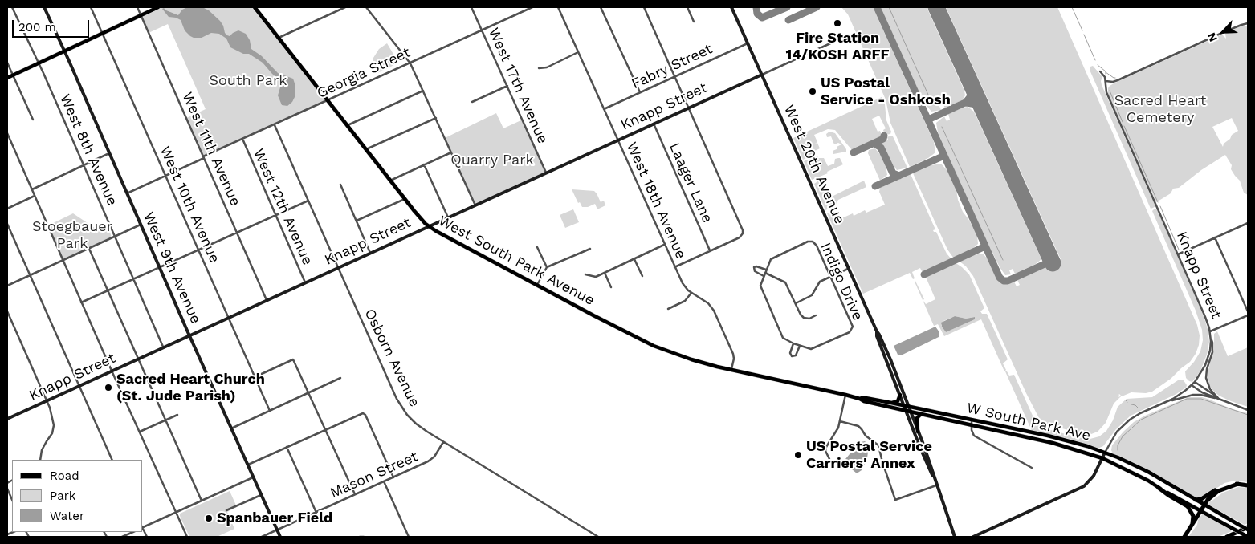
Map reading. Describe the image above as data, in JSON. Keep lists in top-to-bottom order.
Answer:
{
  "streets": {
    "main road": ["West South Park Avenue", "W South Park Ave"],
    "street": [
      "Fabry Street",
      "Georgia Street",
      "West 17th Avenue",
      "Knapp Street",
      "West 11th Avenue",
      "West 8th Avenue",
      "West 20th Avenue",
      "Laager Lane",
      "West 18th Avenue",
      "West 10th Avenue",
      "West 12th Avenue",
      "West 9th Avenue",
      "Indigo Drive",
      "Osborn Avenue",
      "Mason Street"
    ]
  },
  "crossings": [
    ["Fabry Street", "West 20th Avenue"],
    ["Fabry Street", "West 18th Avenue"],
    ["Georgia Street", "West 17th Avenue"],
    ["Georgia Street", "West 11th Avenue"],
    ["Georgia Street", "West 10th Avenue"],
    ["Georgia Street", "West 12th Avenue"],
    ["Georgia Street", "West South Park Avenue"],
    ["Georgia Street", "West 9th Avenue"],
    ["Georgia Street", "Osborn Avenue"],
    ["West 17th Avenue", "Knapp Street"],
    ["Knapp Street", "West 11th Avenue"],
    ["Knapp Street", "West 8th Avenue"],
    ["Knapp Street", "West 20th Avenue"],
    ["Knapp Street", "Laager Lane"],
    ["Knapp Street", "West 18th Avenue"],
    ["Knapp Street", "West 10th Avenue"],
    ["Knapp Street", "West 12th Avenue"],
    ["Knapp Street", "West South Park Avenue"],
    ["Knapp Street", "West 9th Avenue"],
    ["Knapp Street", "Osborn Avenue"],
    ["Knapp Street", "W South Park Ave"],
    ["West 20th Avenue", "West South Park Avenue"],
    ["West 18th Avenue", "West South Park Avenue"],
    ["West South Park Avenue", "W South Park Ave"],
    ["West 9th Avenue", "Mason Street"],
    ["Osborn Avenue", "Mason Street"]
  ],
  "parks": [
    "South Park",
    "Sacred Heart Cemetery",
    "Quarry Park",
    "Stoegbauer Park"
  ],
  "places": [
    "Fire Station 14/KOSH ARFF",
    "US Postal Service - Oshkosh",
    "Sacred Heart Church (St. Jude Parish)",
    "US Postal Service Carriers' Annex",
    "Spanbauer Field"
  ],
  "legend": ["Road", "Park", "Water"],
  "scale_bar": "200 m",
  "north": "bottom left"
}
